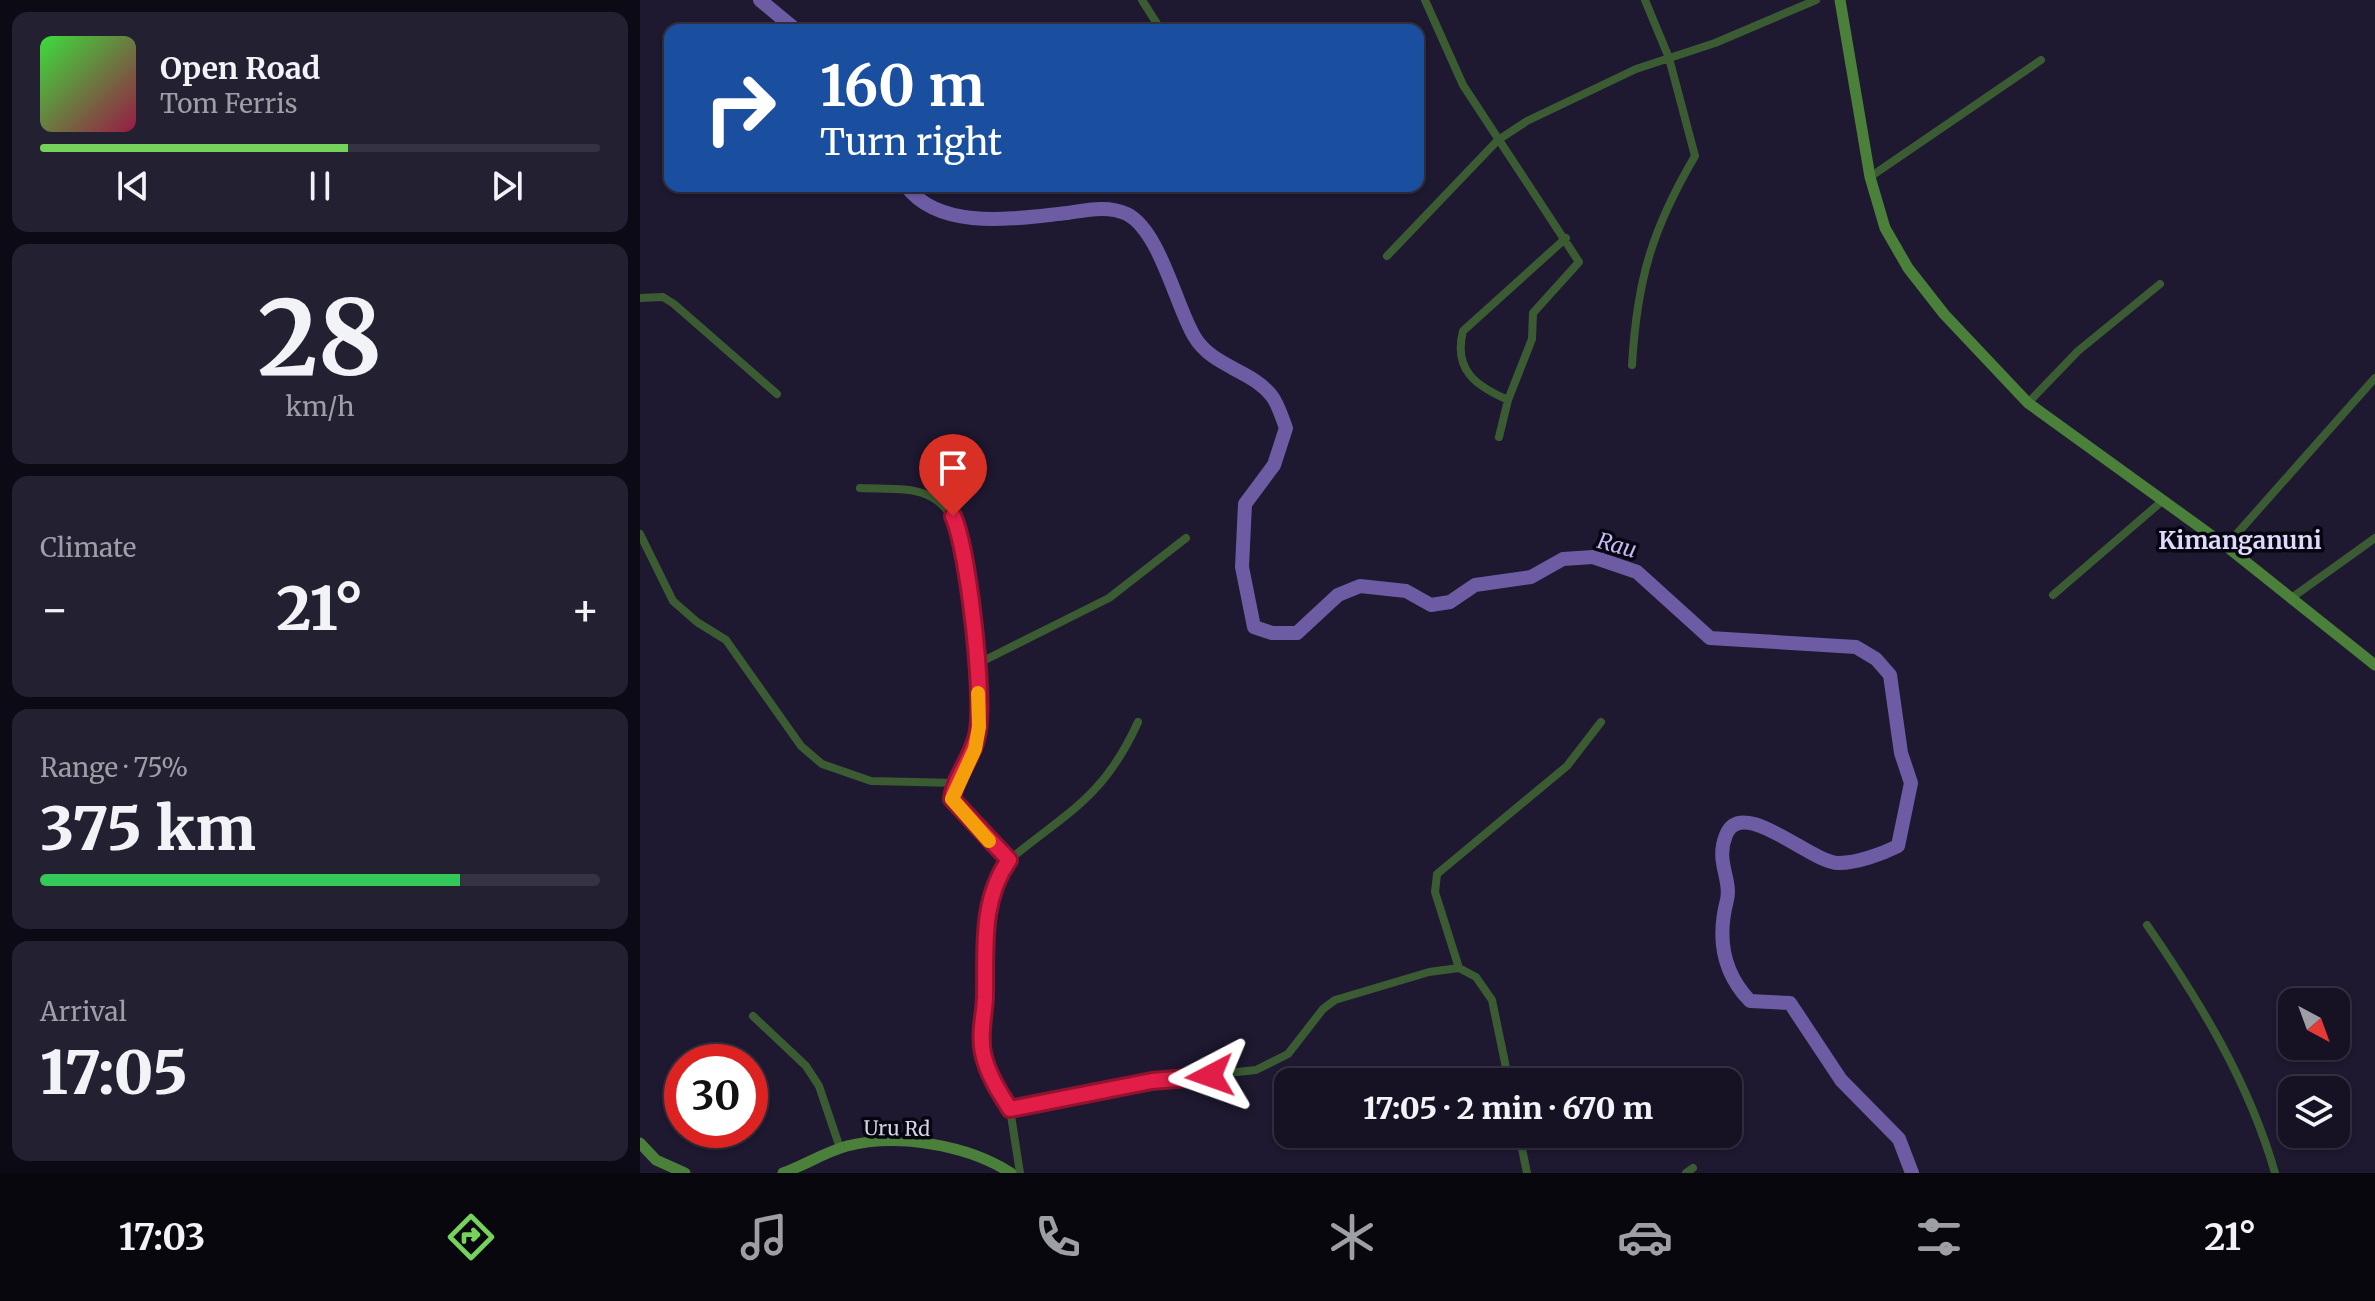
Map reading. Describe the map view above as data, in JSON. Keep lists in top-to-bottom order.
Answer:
{
  "streets": {
    "street": ["Uru Rd"]
  },
  "districts": ["Kimanganuni"],
  "water": ["Rau"],
  "north": "bottom right",
  "page": {
    "turn": ["160 m", "Turn right"],
    "song": ["Open Road", "Tom Ferris"],
    "tile": [
      ["28", "km/h"],
      "Climate",
      ["Range · 75%", "375 km"],
      ["Arrival", "17:05"]
    ],
    "heat": ["−", "21°", "+"],
    "limit": "30",
    "trip": "17:05 · 2 min · 670 m",
    "tabs": ["17:03", "21°"]
  }
}
